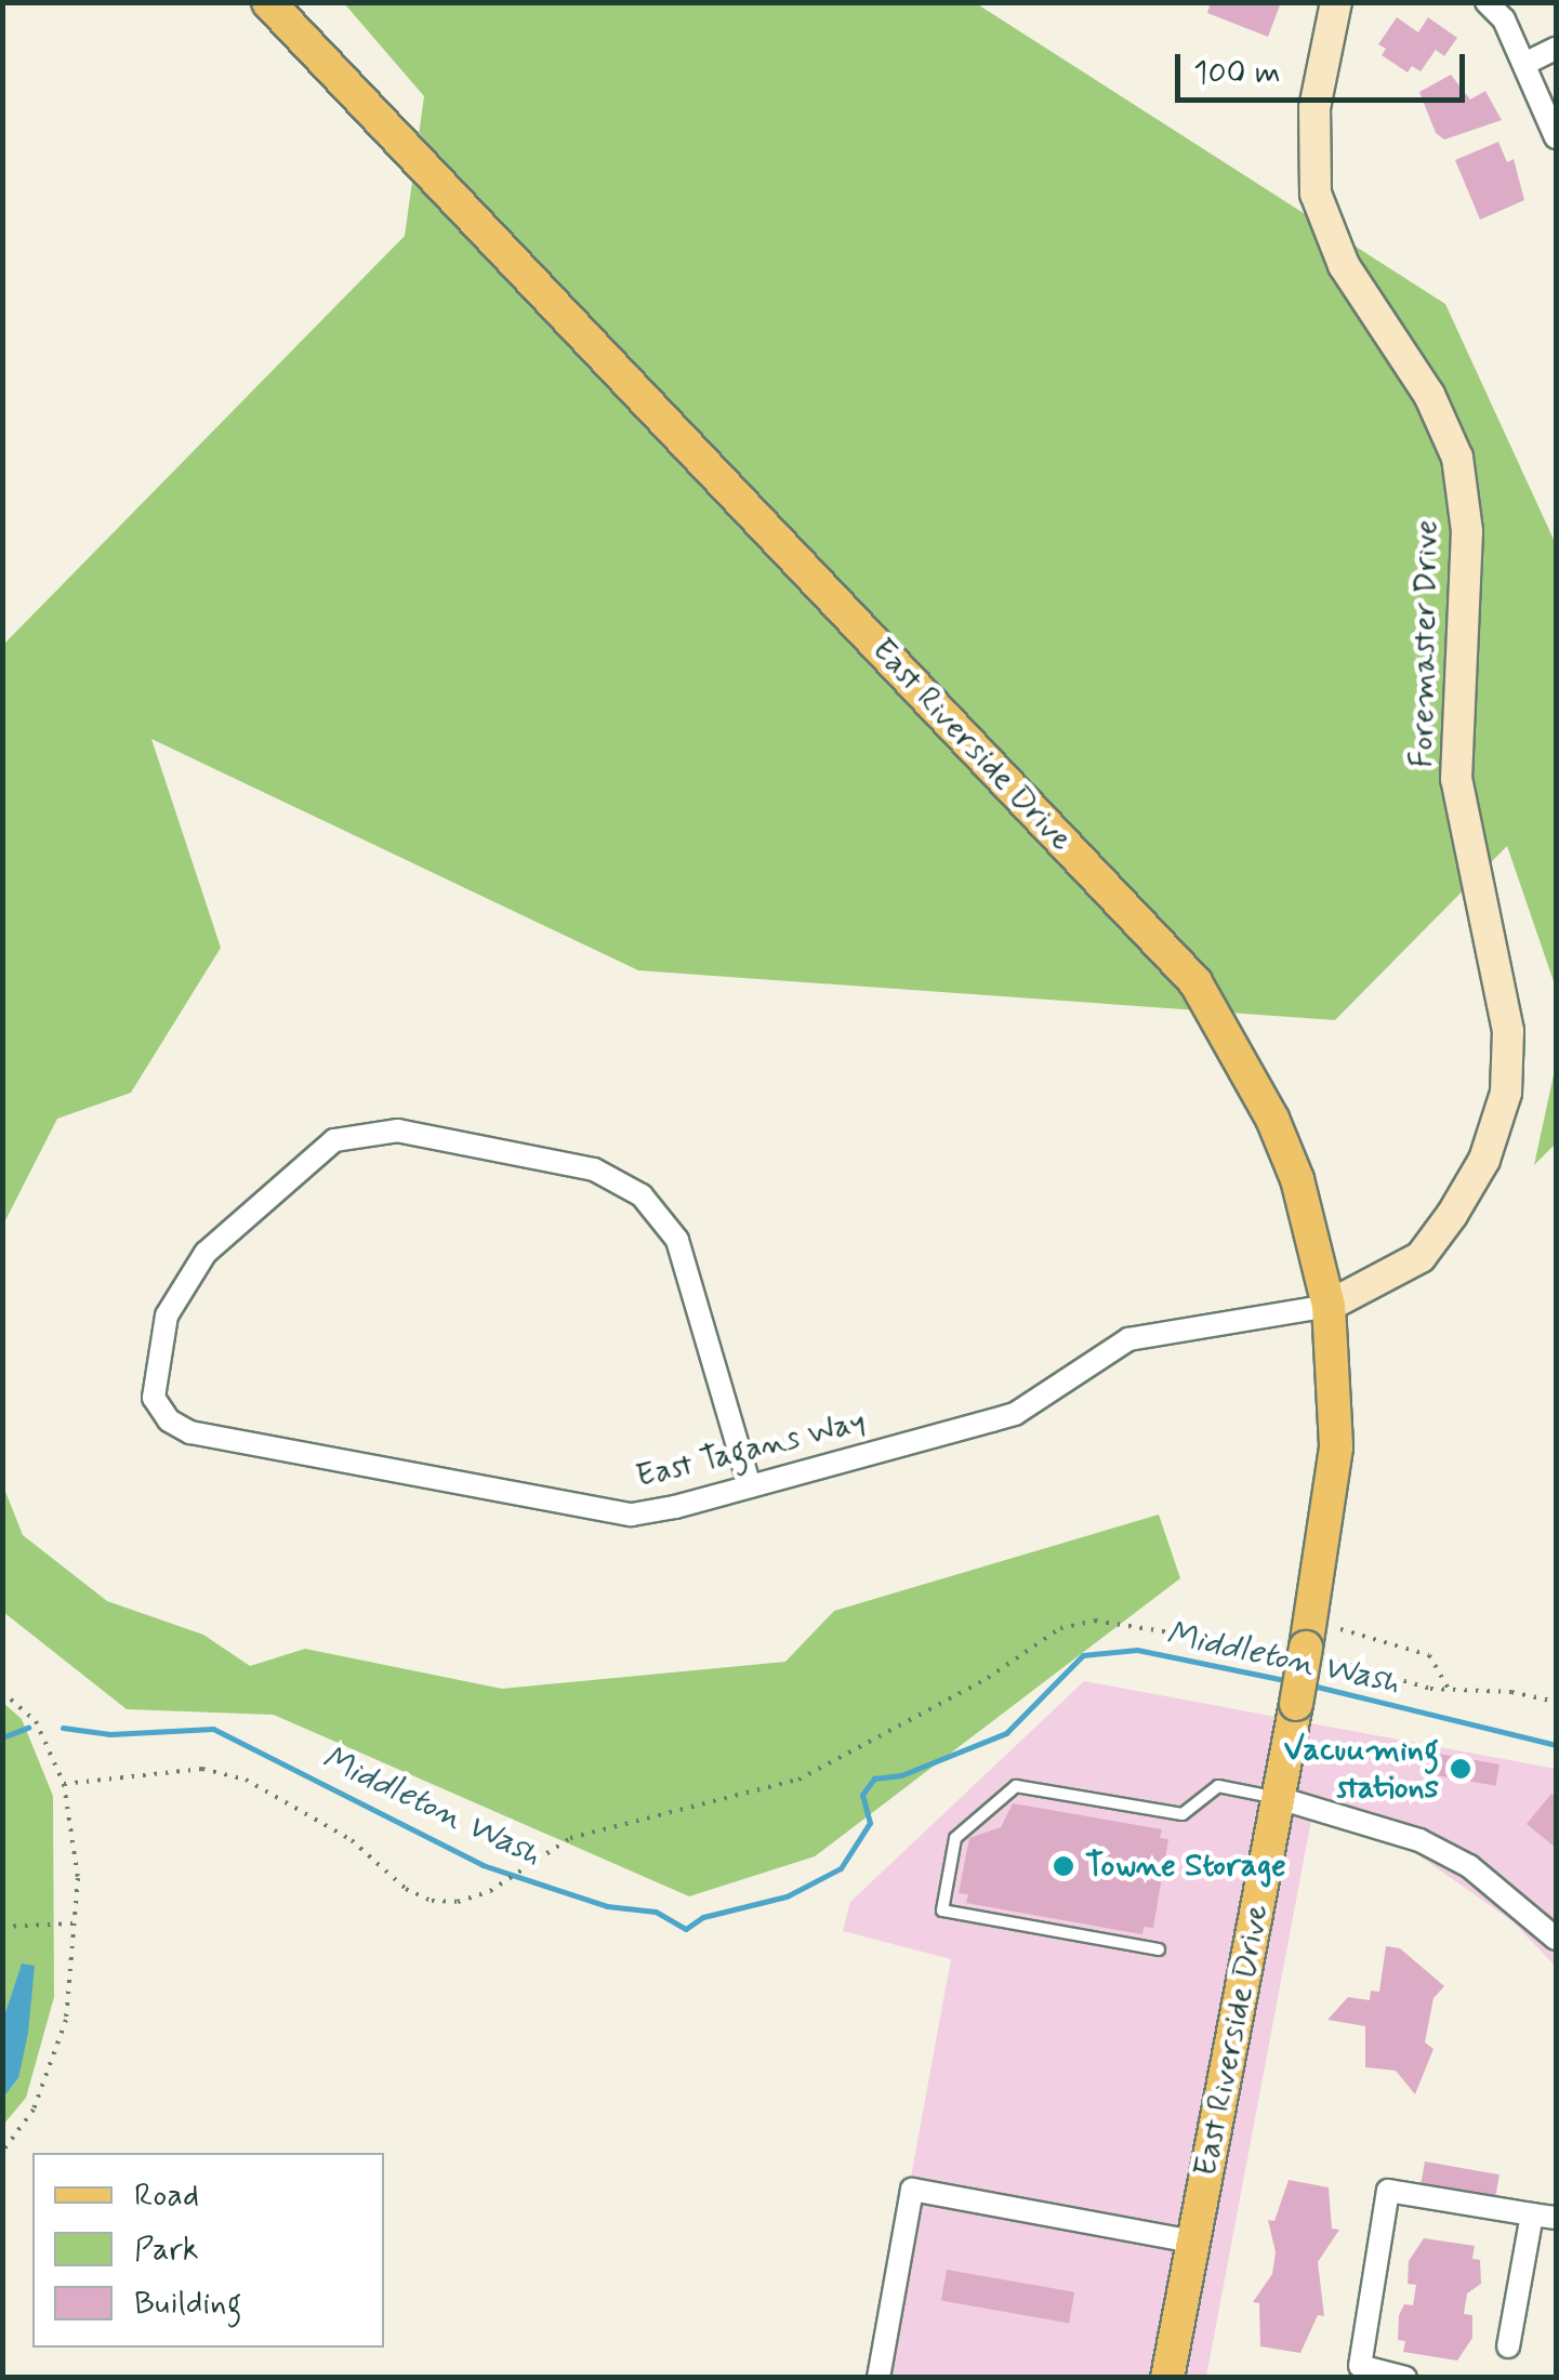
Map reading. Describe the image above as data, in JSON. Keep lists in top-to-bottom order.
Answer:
{
  "streets": {
    "main road": ["Foremaster Drive", "East Riverside Drive"],
    "street": ["East Tagans Way"]
  },
  "crossings": [
    ["Foremaster Drive", "East Riverside Drive"],
    ["Foremaster Drive", "East Tagans Way"],
    ["East Riverside Drive", "East Tagans Way"]
  ],
  "water": ["Middleton Wash"],
  "places": ["Vacuuming stations", "Towne Storage"],
  "legend": ["Road", "Park", "Building"],
  "scale_bar": "100 m"
}
